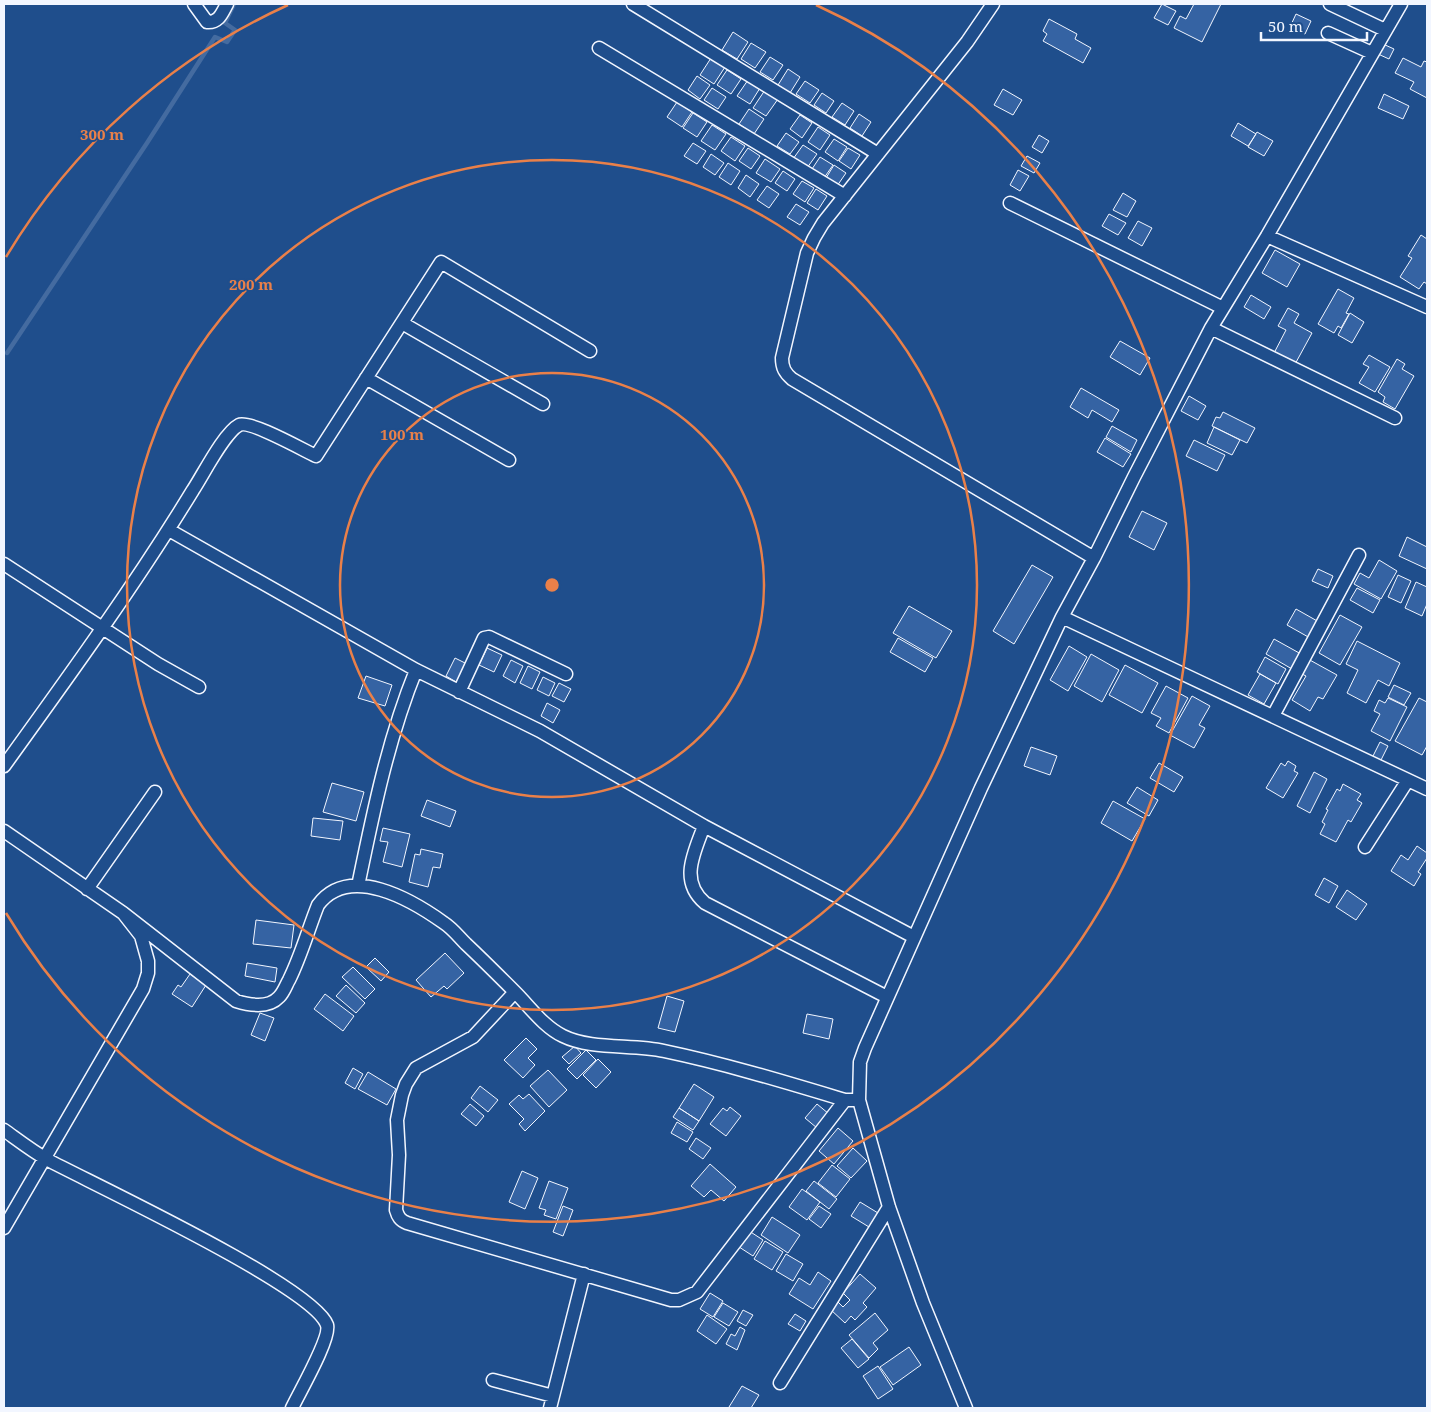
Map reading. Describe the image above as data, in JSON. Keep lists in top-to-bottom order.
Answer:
{
  "scale_bar": "50 m",
  "rings": ["300 m", "200 m", "100 m"]
}
